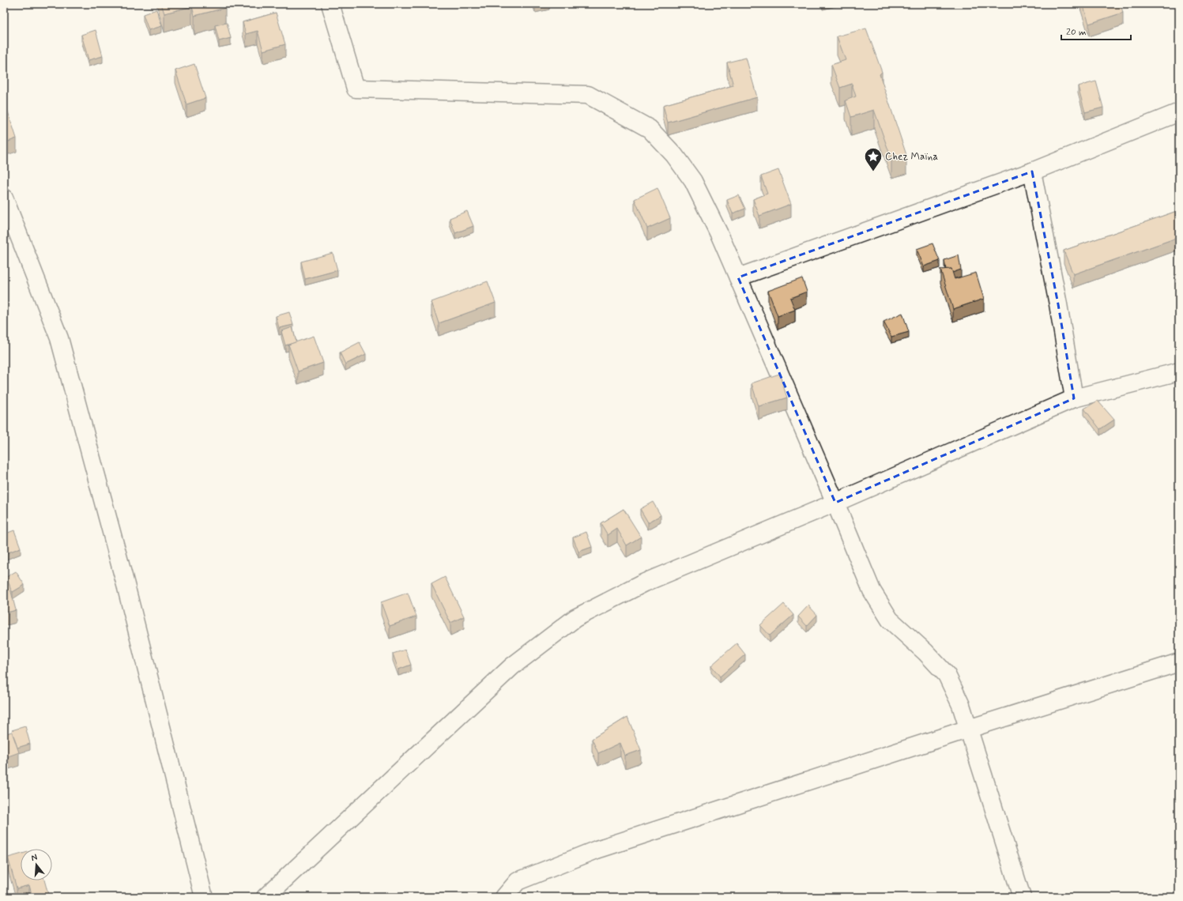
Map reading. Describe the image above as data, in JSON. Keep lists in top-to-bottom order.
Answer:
{
  "places": {
    "place": ["Chez Maïna"]
  },
  "scale_bar": "20 m",
  "north": "top"
}
